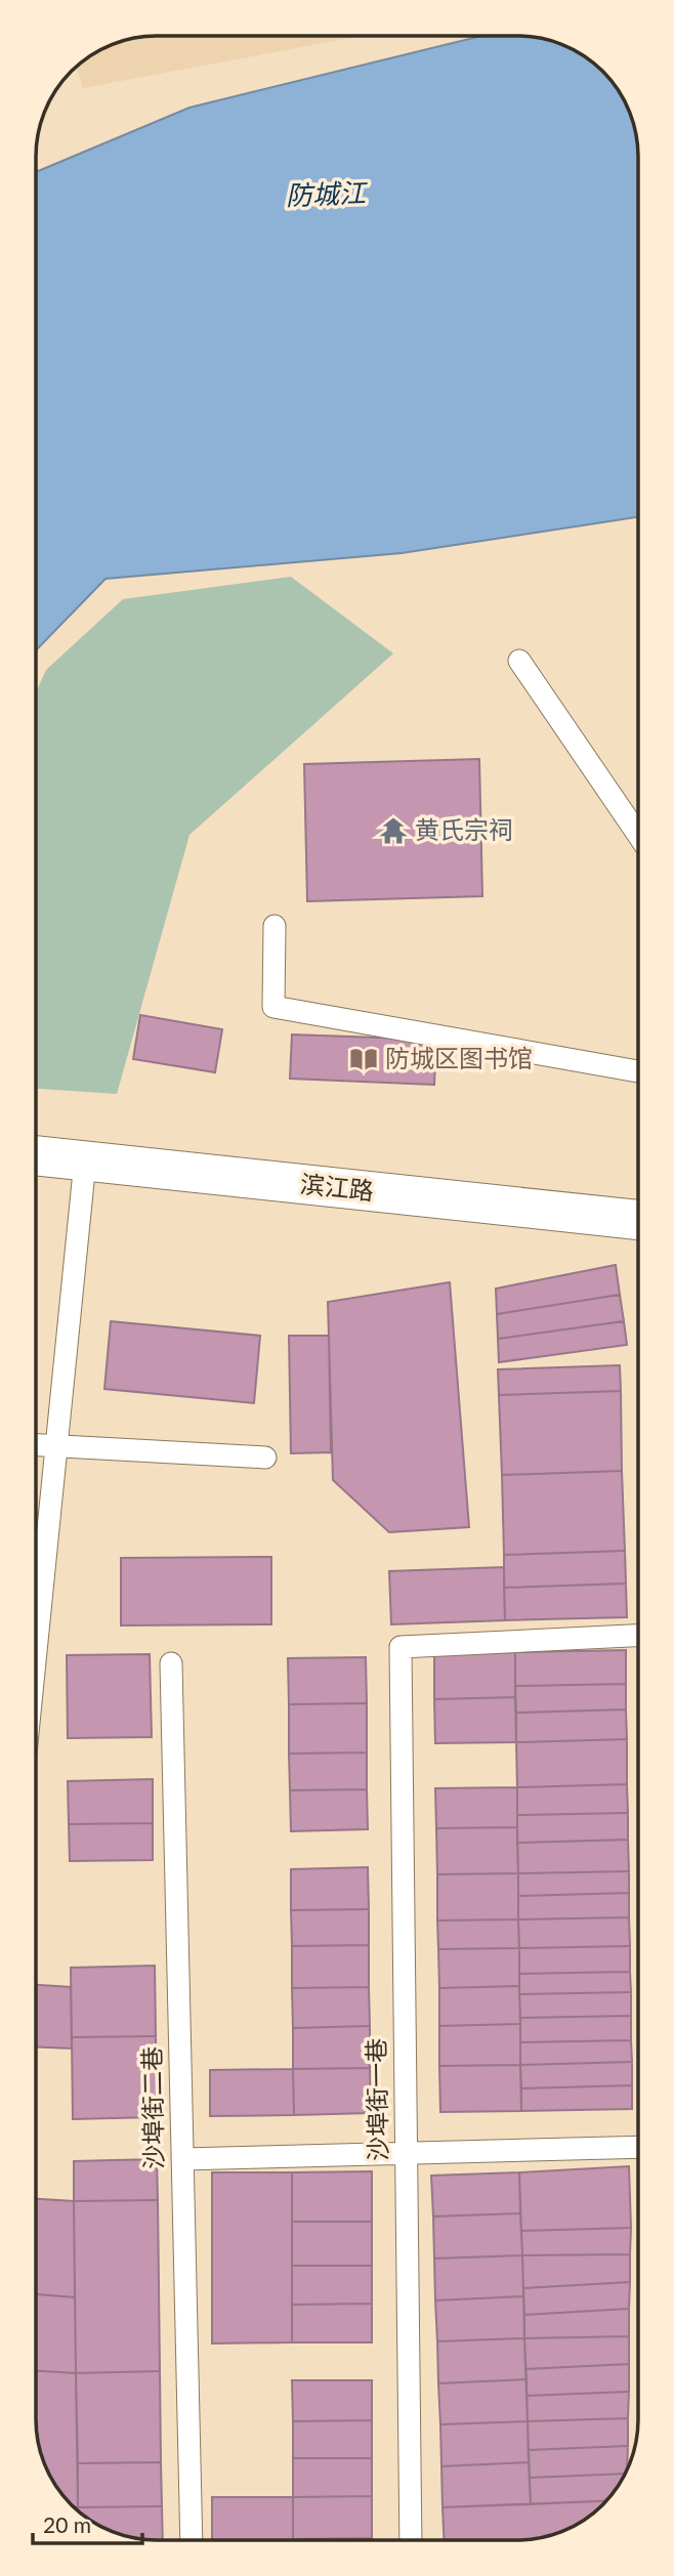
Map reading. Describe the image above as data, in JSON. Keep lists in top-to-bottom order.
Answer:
{
  "streets": {
    "street": ["滨江路"],
    "lane": ["沙埠街一巷", "沙埠街二巷"]
  },
  "water": ["防城江"],
  "places": {
    "temple": ["黄氏宗祠"],
    "library": ["防城区图书馆"]
  },
  "scale_bar": "20 m"
}
